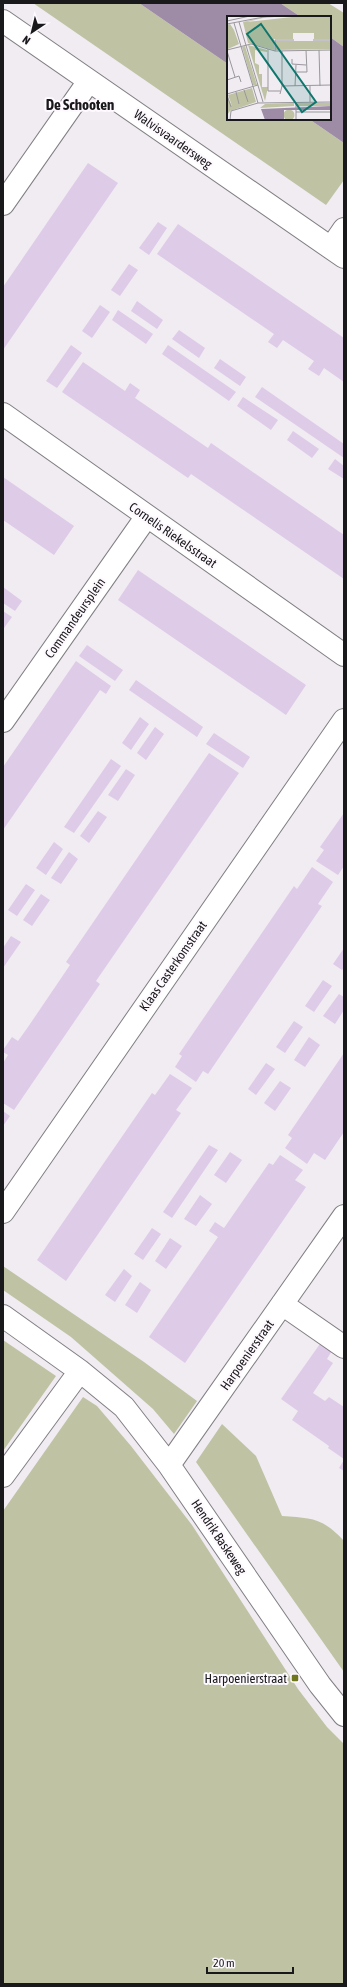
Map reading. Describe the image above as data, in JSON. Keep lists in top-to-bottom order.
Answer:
{
  "streets": {
    "street": [
      "Walvisvaardersweg",
      "Cornelis Riekelsstraat",
      "Commandeursplein",
      "Klaas Casterkomstraat",
      "Harpoenierstraat",
      "Hendrik Baskeweg"
    ]
  },
  "crossings": [
    ["Cornelis Riekelsstraat", "Commandeursplein"],
    ["Harpoenierstraat", "Hendrik Baskeweg"]
  ],
  "districts": ["De Schooten"],
  "places": {
    "transit": ["Harpoenierstraat"]
  },
  "scale_bar": "20 m",
  "north": "bottom left"
}
